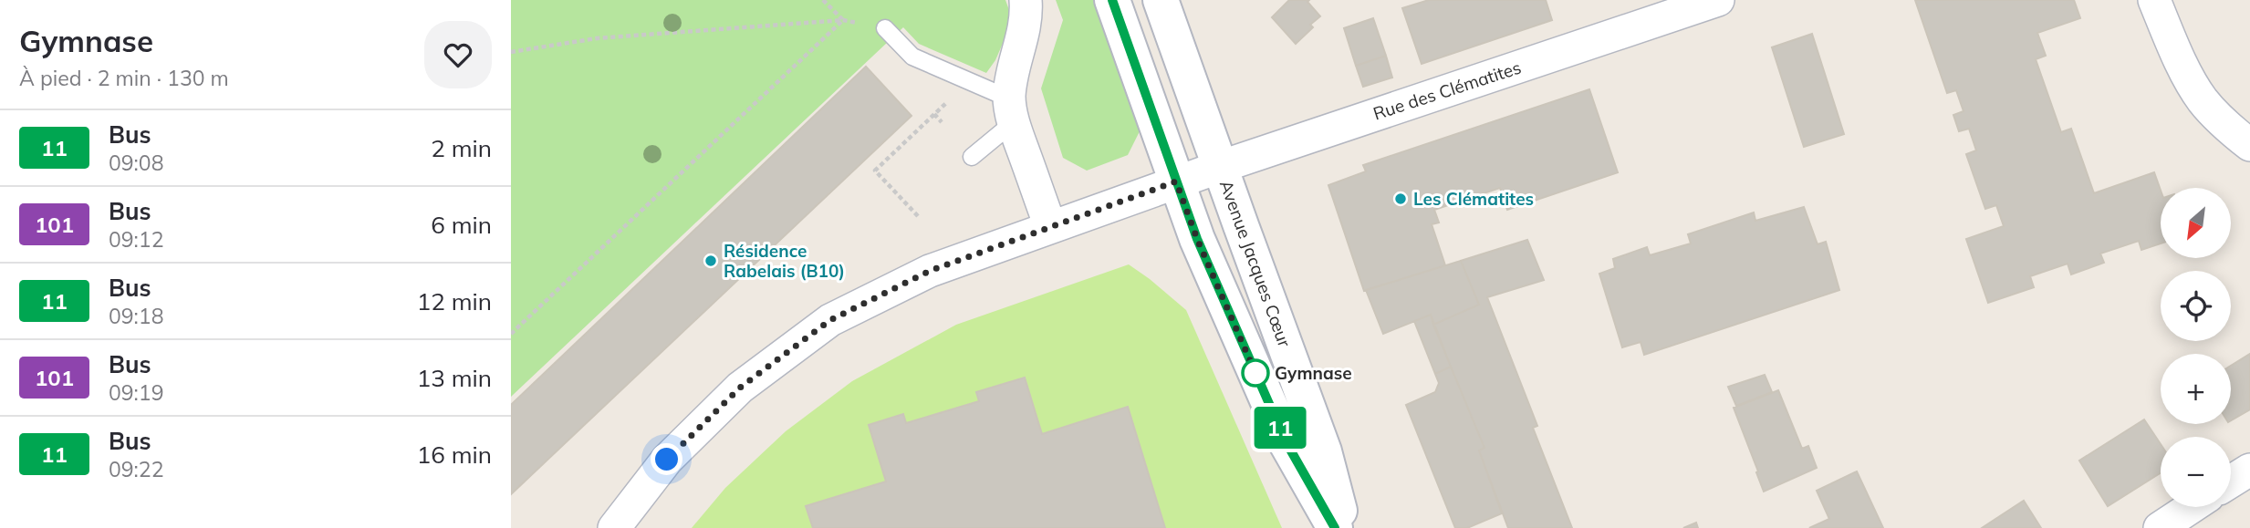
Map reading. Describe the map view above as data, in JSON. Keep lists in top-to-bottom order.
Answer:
{
  "streets": {
    "main road": ["Avenue Jacques Cœur"],
    "street": ["Rue des Clématites"]
  },
  "crossings": [
    ["Rue des Clématites", "Avenue Jacques Cœur"]
  ],
  "places": ["Les Clématites", "Résidence Rabelais (B10)", "Gymnase"],
  "lines": ["bus line 11"],
  "north": "bottom left",
  "page": {
    "heading": ["Gymnase", "À pied · 2 min · 130 m"],
    "on_map": "11",
    "list": [
      {
        "mark": "11",
        "name": "Bus",
        "note": "09:08",
        "value": "2 min"
      },
      {
        "mark": "101",
        "name": "Bus",
        "note": "09:12",
        "value": "6 min"
      },
      {
        "mark": "11",
        "name": "Bus",
        "note": "09:18",
        "value": "12 min"
      },
      {
        "mark": "101",
        "name": "Bus",
        "note": "09:19",
        "value": "13 min"
      },
      {
        "mark": "11",
        "name": "Bus",
        "note": "09:22",
        "value": "16 min"
      }
    ],
    "map_buttons": ["+", "−"]
  }
}
